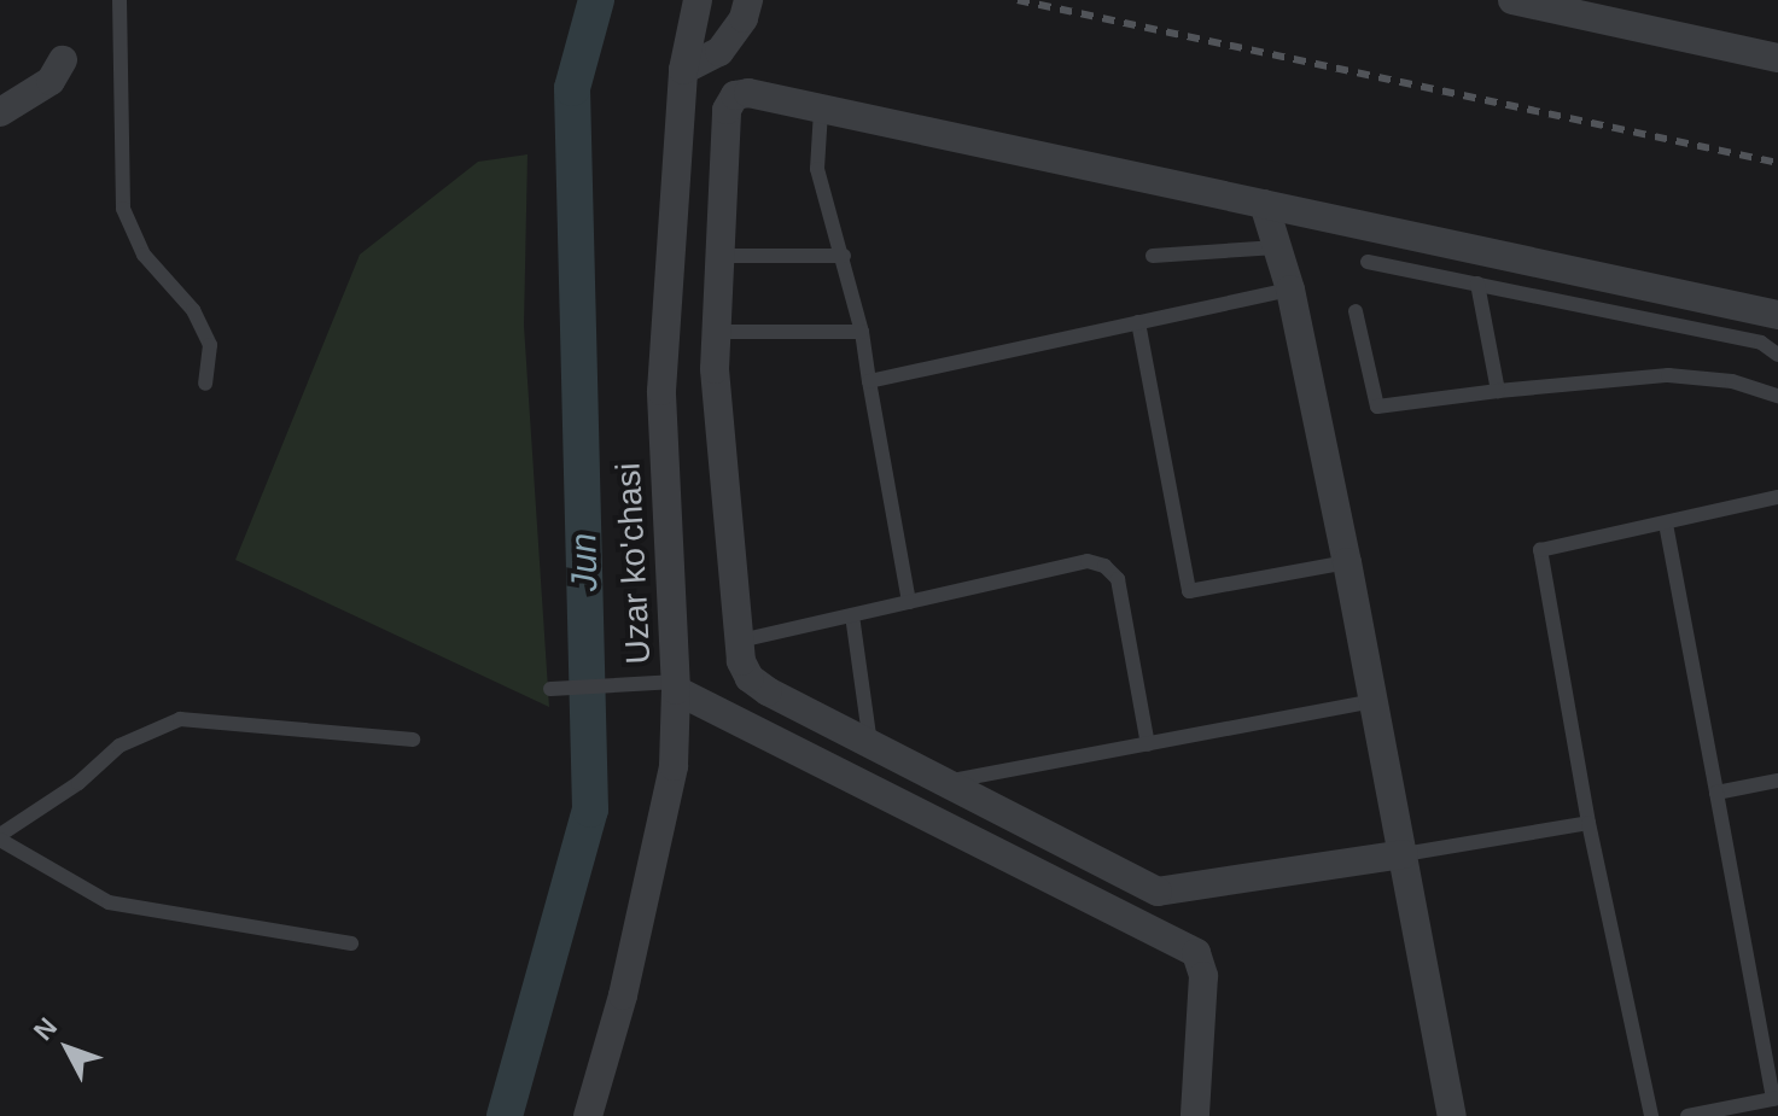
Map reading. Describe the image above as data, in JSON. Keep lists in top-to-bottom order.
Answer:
{
  "streets": {
    "street": ["Uzar ko'chasi"]
  },
  "water": ["Jun"],
  "north": "top left"
}
